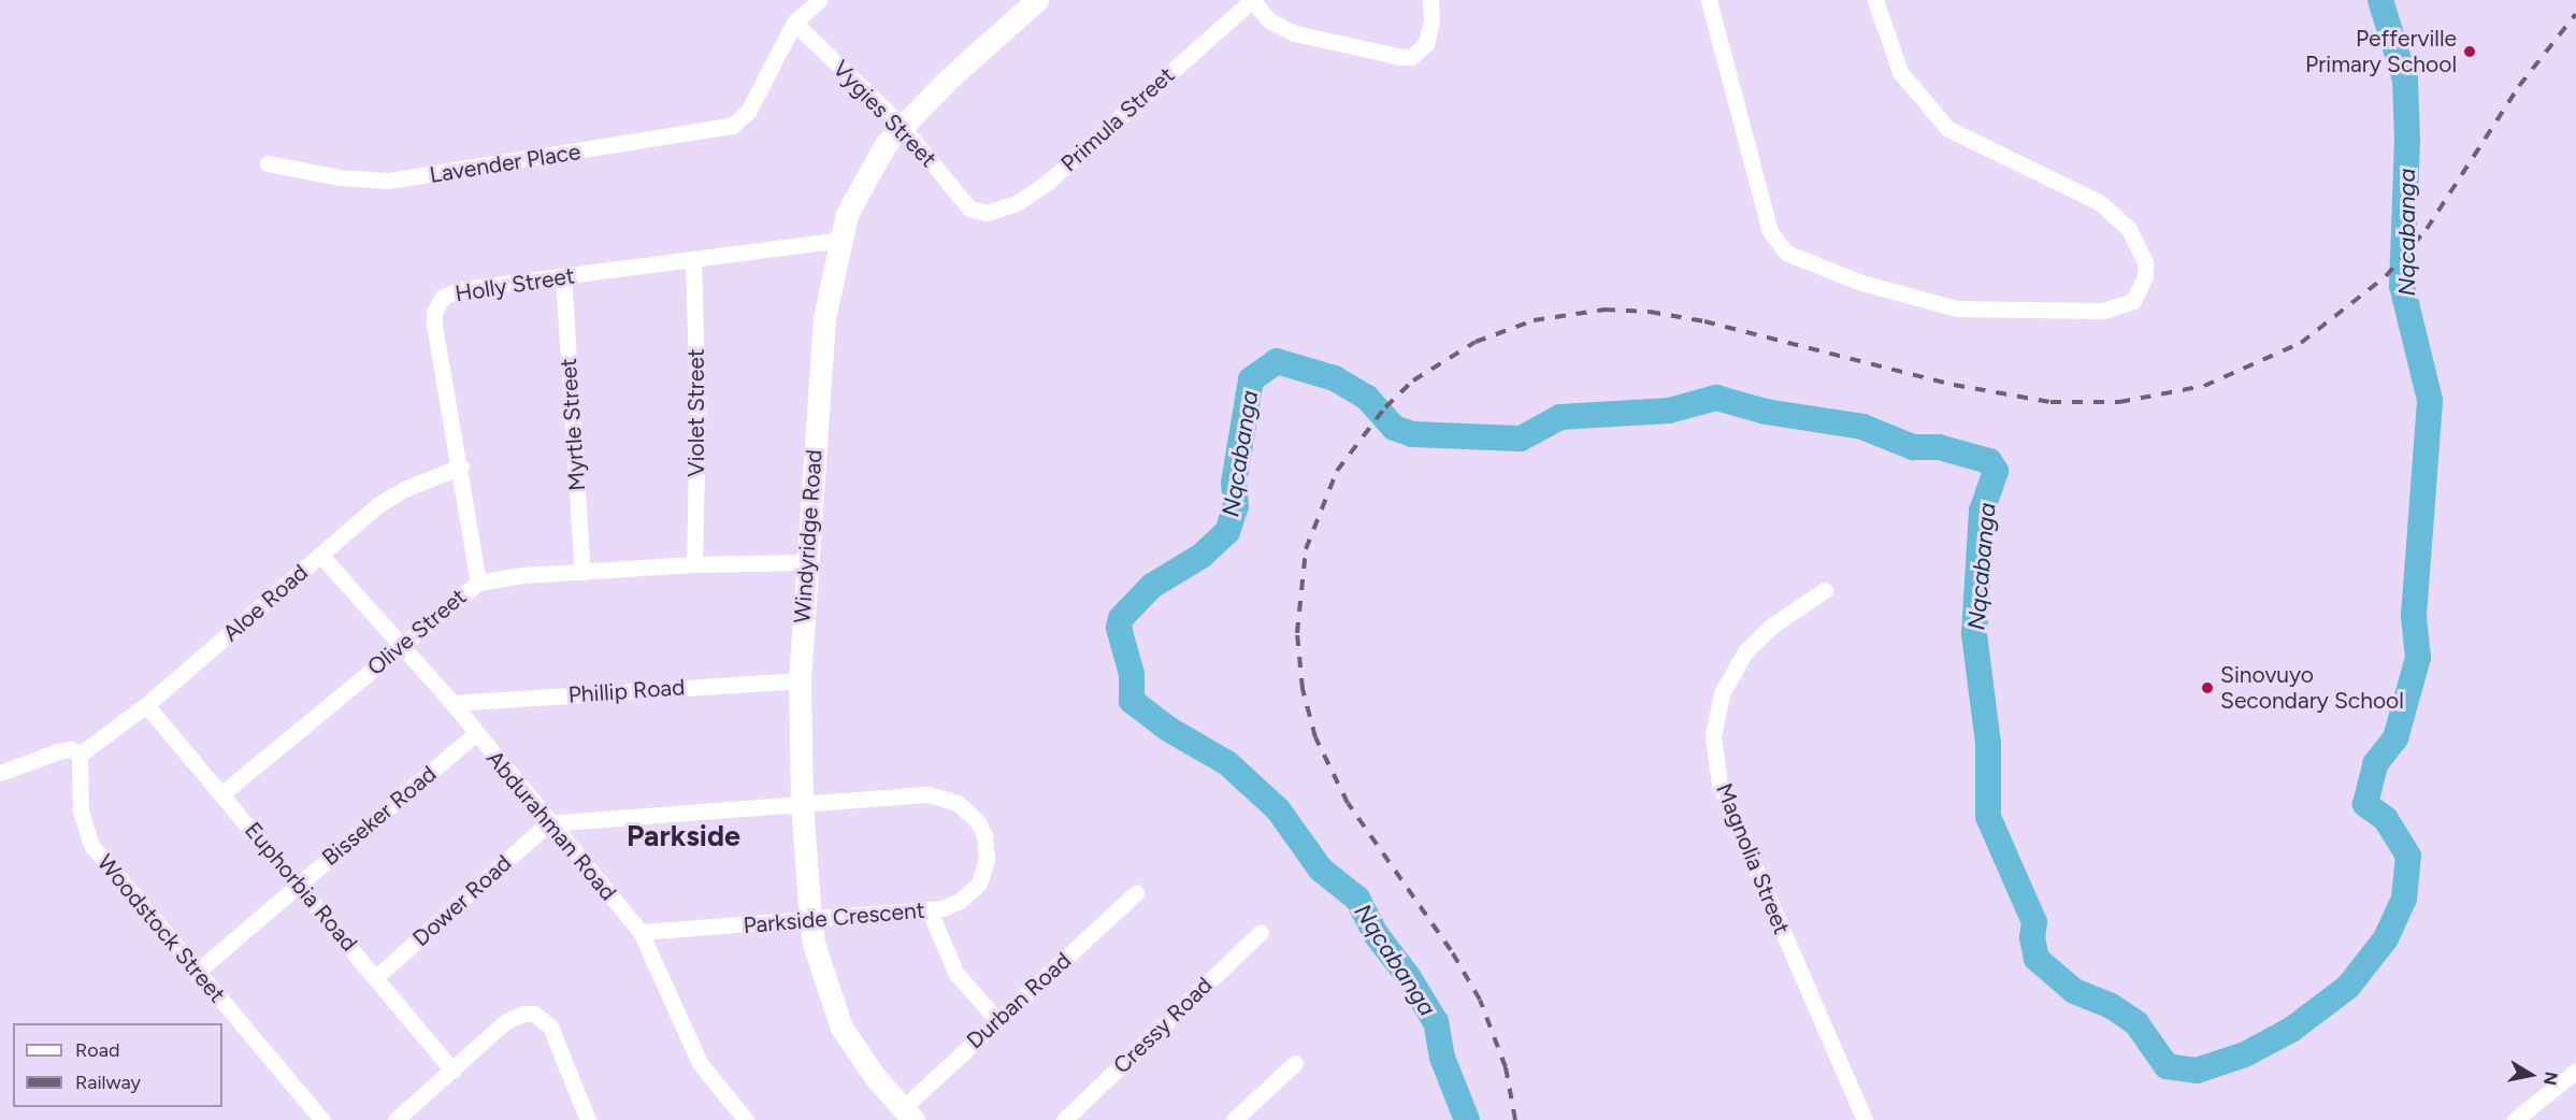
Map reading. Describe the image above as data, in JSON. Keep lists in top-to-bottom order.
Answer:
{
  "streets": {
    "street": [
      "Vygies Street",
      "Primula Street",
      "Lavender Place",
      "Holly Street",
      "Violet Street",
      "Myrtle Street",
      "Windyridge Road",
      "Aloe Road",
      "Olive Street",
      "Phillip Road",
      "Bisseker Road",
      "Abdurahman Road",
      "Magnolia Street",
      "Euphorbia Road",
      "Dower Road",
      "Parkside Crescent",
      "Woodstock Street",
      "Durban Road",
      "Cressy Road"
    ]
  },
  "crossings": [
    ["Vygies Street", "Primula Street"],
    ["Vygies Street", "Lavender Place"],
    ["Vygies Street", "Windyridge Road"],
    ["Holly Street", "Violet Street"],
    ["Holly Street", "Myrtle Street"],
    ["Holly Street", "Windyridge Road"],
    ["Holly Street", "Aloe Road"],
    ["Holly Street", "Olive Street"],
    ["Violet Street", "Olive Street"],
    ["Myrtle Street", "Olive Street"],
    ["Windyridge Road", "Olive Street"],
    ["Windyridge Road", "Phillip Road"],
    ["Windyridge Road", "Parkside Crescent"],
    ["Windyridge Road", "Durban Road"],
    ["Aloe Road", "Abdurahman Road"],
    ["Aloe Road", "Euphorbia Road"],
    ["Aloe Road", "Woodstock Street"],
    ["Olive Street", "Abdurahman Road"],
    ["Olive Street", "Euphorbia Road"],
    ["Phillip Road", "Abdurahman Road"],
    ["Bisseker Road", "Abdurahman Road"],
    ["Bisseker Road", "Euphorbia Road"],
    ["Bisseker Road", "Woodstock Street"],
    ["Abdurahman Road", "Dower Road"],
    ["Abdurahman Road", "Parkside Crescent"],
    ["Euphorbia Road", "Dower Road"],
    ["Dower Road", "Parkside Crescent"]
  ],
  "districts": ["Parkside"],
  "water": ["Nqcabanga"],
  "places": ["Pefferville Primary School", "Sinovuyo Secondary School"],
  "legend": ["Road", "Railway"],
  "north": "right"
}
